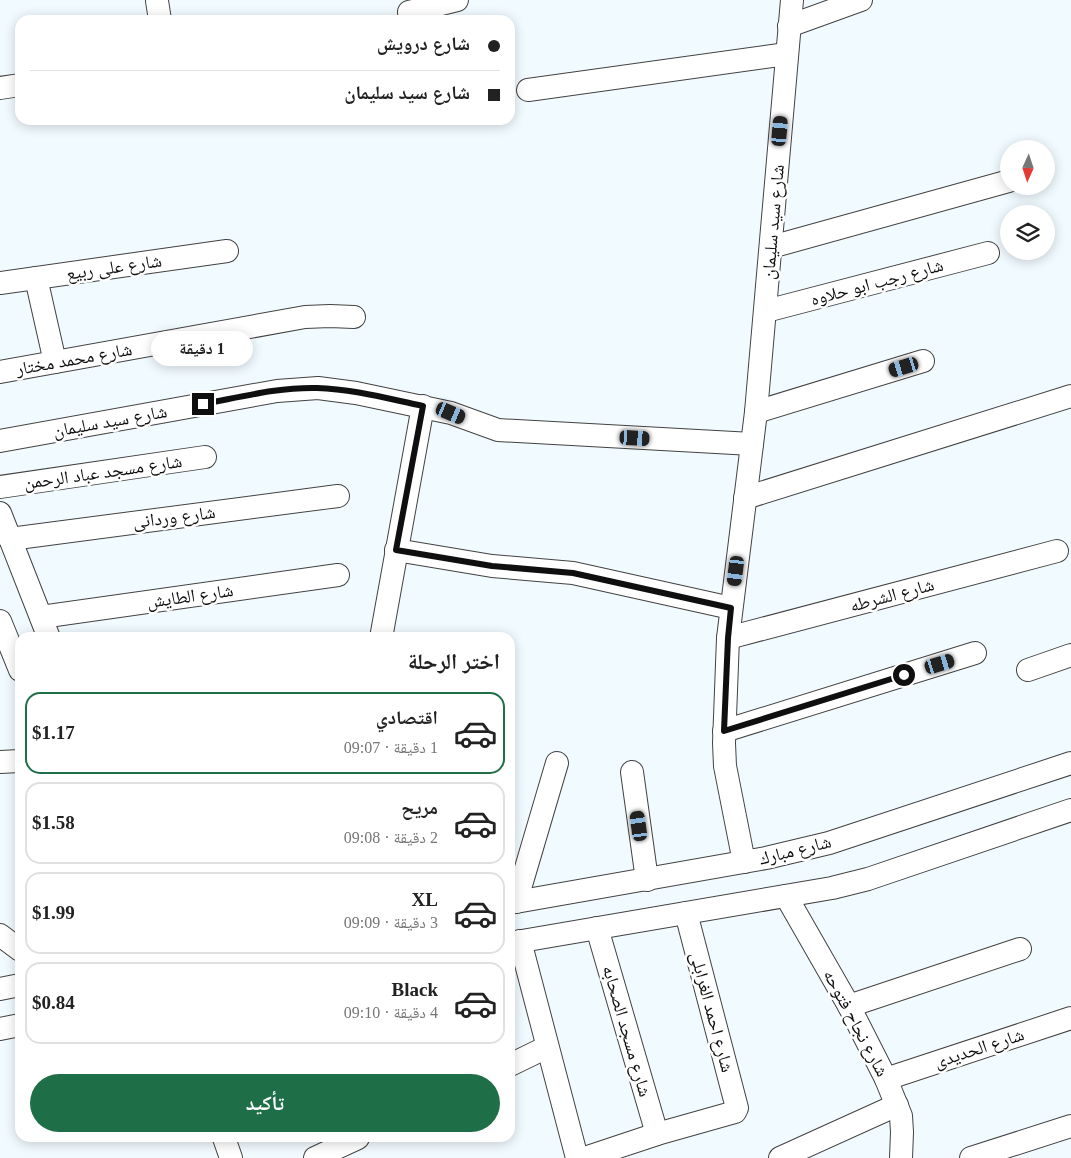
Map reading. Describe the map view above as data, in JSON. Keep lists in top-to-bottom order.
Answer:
{
  "streets": {
    "street": [
      "شارع سيد سليمان",
      "شارع على ربيع",
      "شارع رجب ابو حلاوه",
      "شارع محمد مختار",
      "شارع مسجد عباد الرحمن",
      "شارع وردانى",
      "شارع الشرطه",
      "شارع الطايش",
      "شارع مبارك",
      "شارع احمد الغرابلى",
      "شارع نجاح فتوحه",
      "شارع مسجد الصحابه",
      "شارع الحديدى"
    ]
  },
  "crossings": [
    ["شارع سيد سليمان", "شارع رجب ابو حلاوه"],
    ["شارع سيد سليمان", "شارع الشرطه"],
    ["شارع سيد سليمان", "شارع مبارك"],
    ["شارع احمد الغرابلى", "شارع مسجد الصحابه"],
    ["شارع نجاح فتوحه", "شارع الحديدى"]
  ],
  "north": "bottom",
  "page": {
    "banner": ["شارع درويش", "شارع سيد سليمان"],
    "bubble": "1 دقيقة",
    "heading": "اختر الرحلة",
    "list": [
      {
        "name": "اقتصادي",
        "note": "1 دقيقة · 09:07",
        "value": "$1.17"
      },
      {
        "name": "مريح",
        "note": "2 دقيقة · 09:08",
        "value": "$1.58"
      },
      {
        "name": "XL",
        "note": "3 دقيقة · 09:09",
        "value": "$1.99"
      },
      {
        "name": "Black",
        "note": "4 دقيقة · 09:10",
        "value": "$0.84"
      }
    ],
    "buttons": "تأكيد"
  }
}
